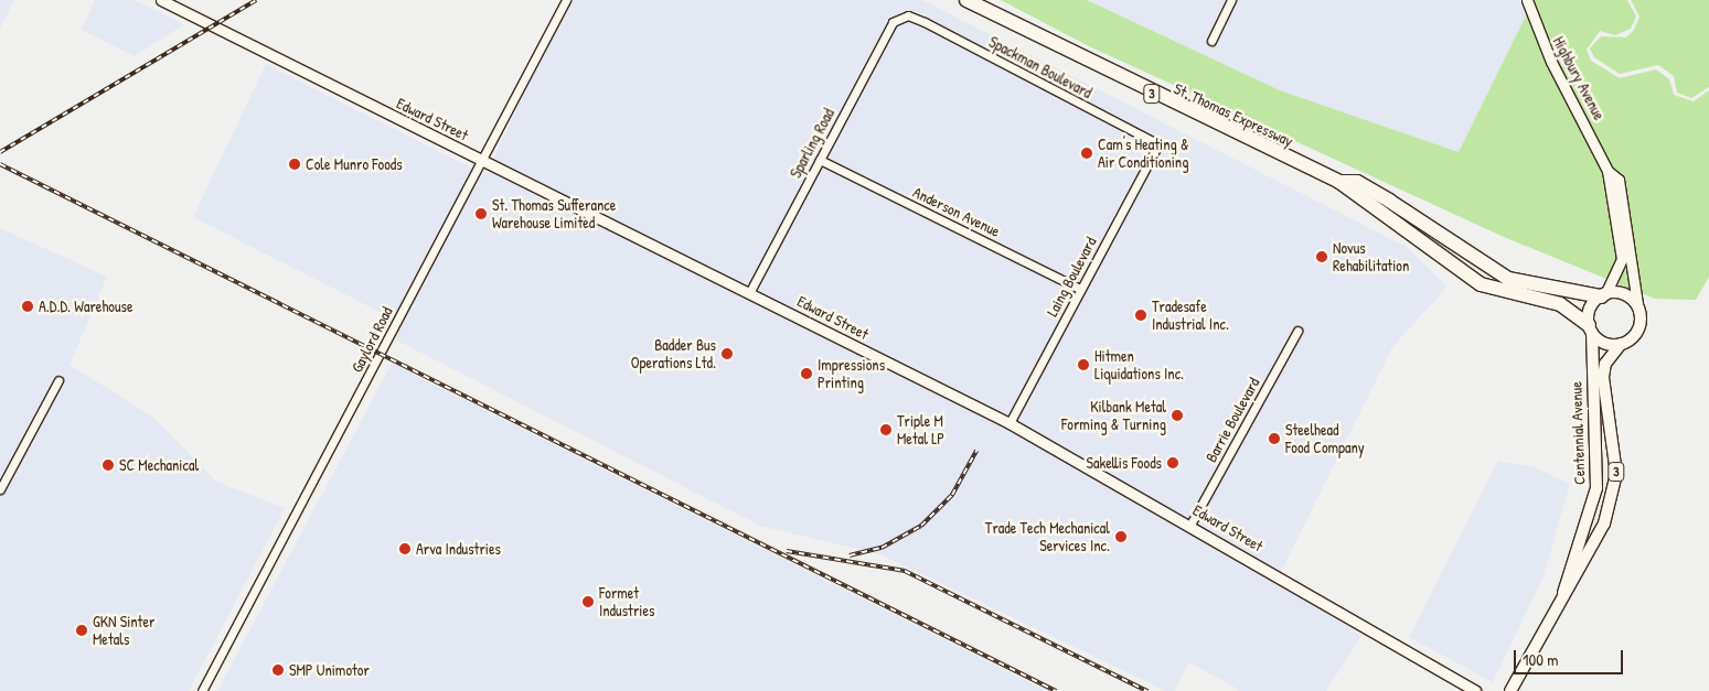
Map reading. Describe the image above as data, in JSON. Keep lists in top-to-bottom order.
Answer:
{
  "streets": {
    "highway": ["3", "St. Thomas Expressway"],
    "main road": ["Centennial Avenue"],
    "street": [
      "Spackman Boulevard",
      "Highbury Avenue",
      "Edward Street",
      "Sparling Road",
      "Anderson Avenue",
      "Laing Boulevard",
      "Gaylord Road",
      "Barrie Boulevard"
    ]
  },
  "crossings": [
    ["Spackman Boulevard", "Sparling Road"],
    ["Spackman Boulevard", "Laing Boulevard"],
    ["Highbury Avenue", "St. Thomas Expressway"],
    ["Highbury Avenue", "Centennial Avenue"],
    ["St. Thomas Expressway", "Centennial Avenue"],
    ["Edward Street", "Sparling Road"],
    ["Edward Street", "Laing Boulevard"],
    ["Edward Street", "Gaylord Road"],
    ["Edward Street", "Barrie Boulevard"],
    ["Sparling Road", "Anderson Avenue"],
    ["Anderson Avenue", "Laing Boulevard"]
  ],
  "places": [
    "Cam's Heating & Air Conditioning",
    "Cole Munro Foods",
    "St. Thomas Sufferance Warehouse Limited",
    "Novus Rehabilitation",
    "A.D.D. Warehouse",
    "Tradesafe Industrial Inc.",
    "Badder Bus Operations Ltd.",
    "Hitmen Liquidations Inc.",
    "Impressions Printing",
    "Kilbank Metal Forming & Turning",
    "Triple M Metal LP",
    "Steelhead Food Company",
    "Sakellis Foods",
    "SC Mechanical",
    "Trade Tech Mechanical Services Inc.",
    "Arva Industries",
    "Formet Industries",
    "GKN Sinter Metals",
    "SMP Unimotor"
  ],
  "scale_bar": "100 m"
}
